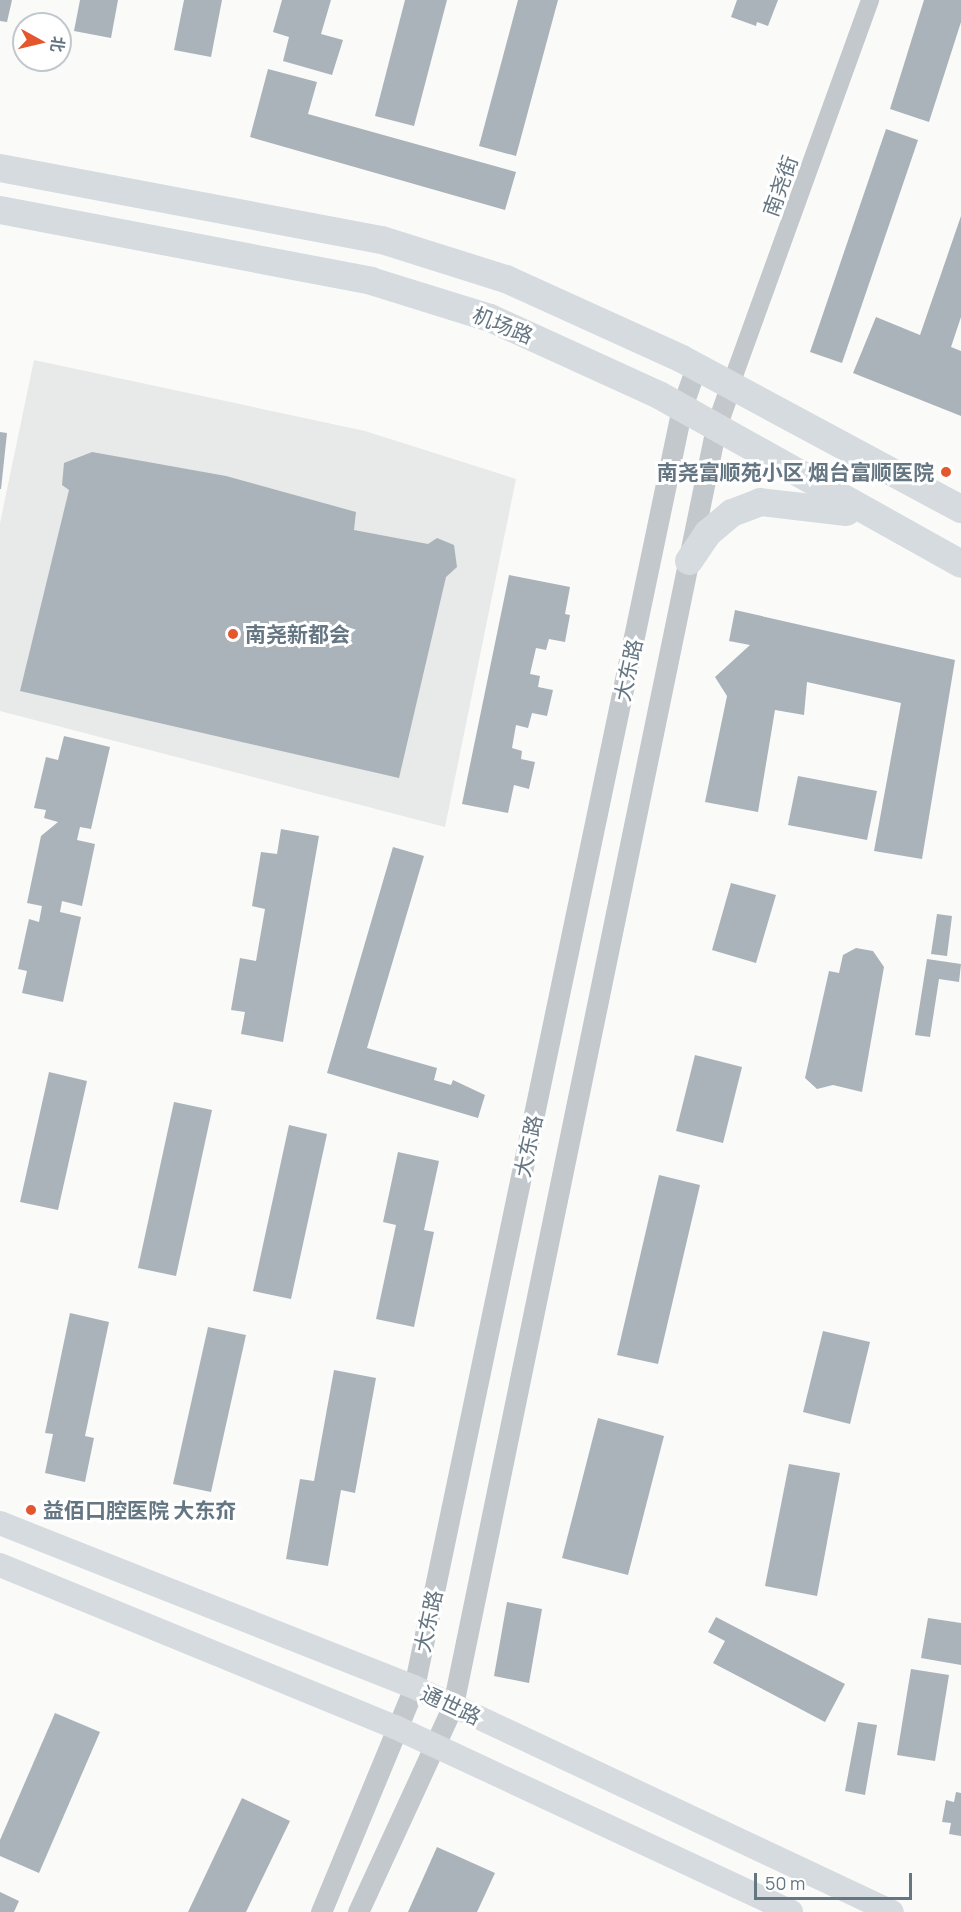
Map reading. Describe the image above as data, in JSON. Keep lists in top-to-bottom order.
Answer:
{
  "streets": {
    "highway": ["机场路"],
    "main road": ["通世路"],
    "street": ["南尧街", "大东路"]
  },
  "crossings": [
    ["南尧街", "机场路"],
    ["南尧街", "大东路"],
    ["机场路", "大东路"],
    ["大东路", "通世路"]
  ],
  "places": ["南尧富顺苑小区 烟台富顺医院", "南尧新都会", "益佰口腔医院 大东夼"],
  "scale_bar": "50 m",
  "north": "right"
}
